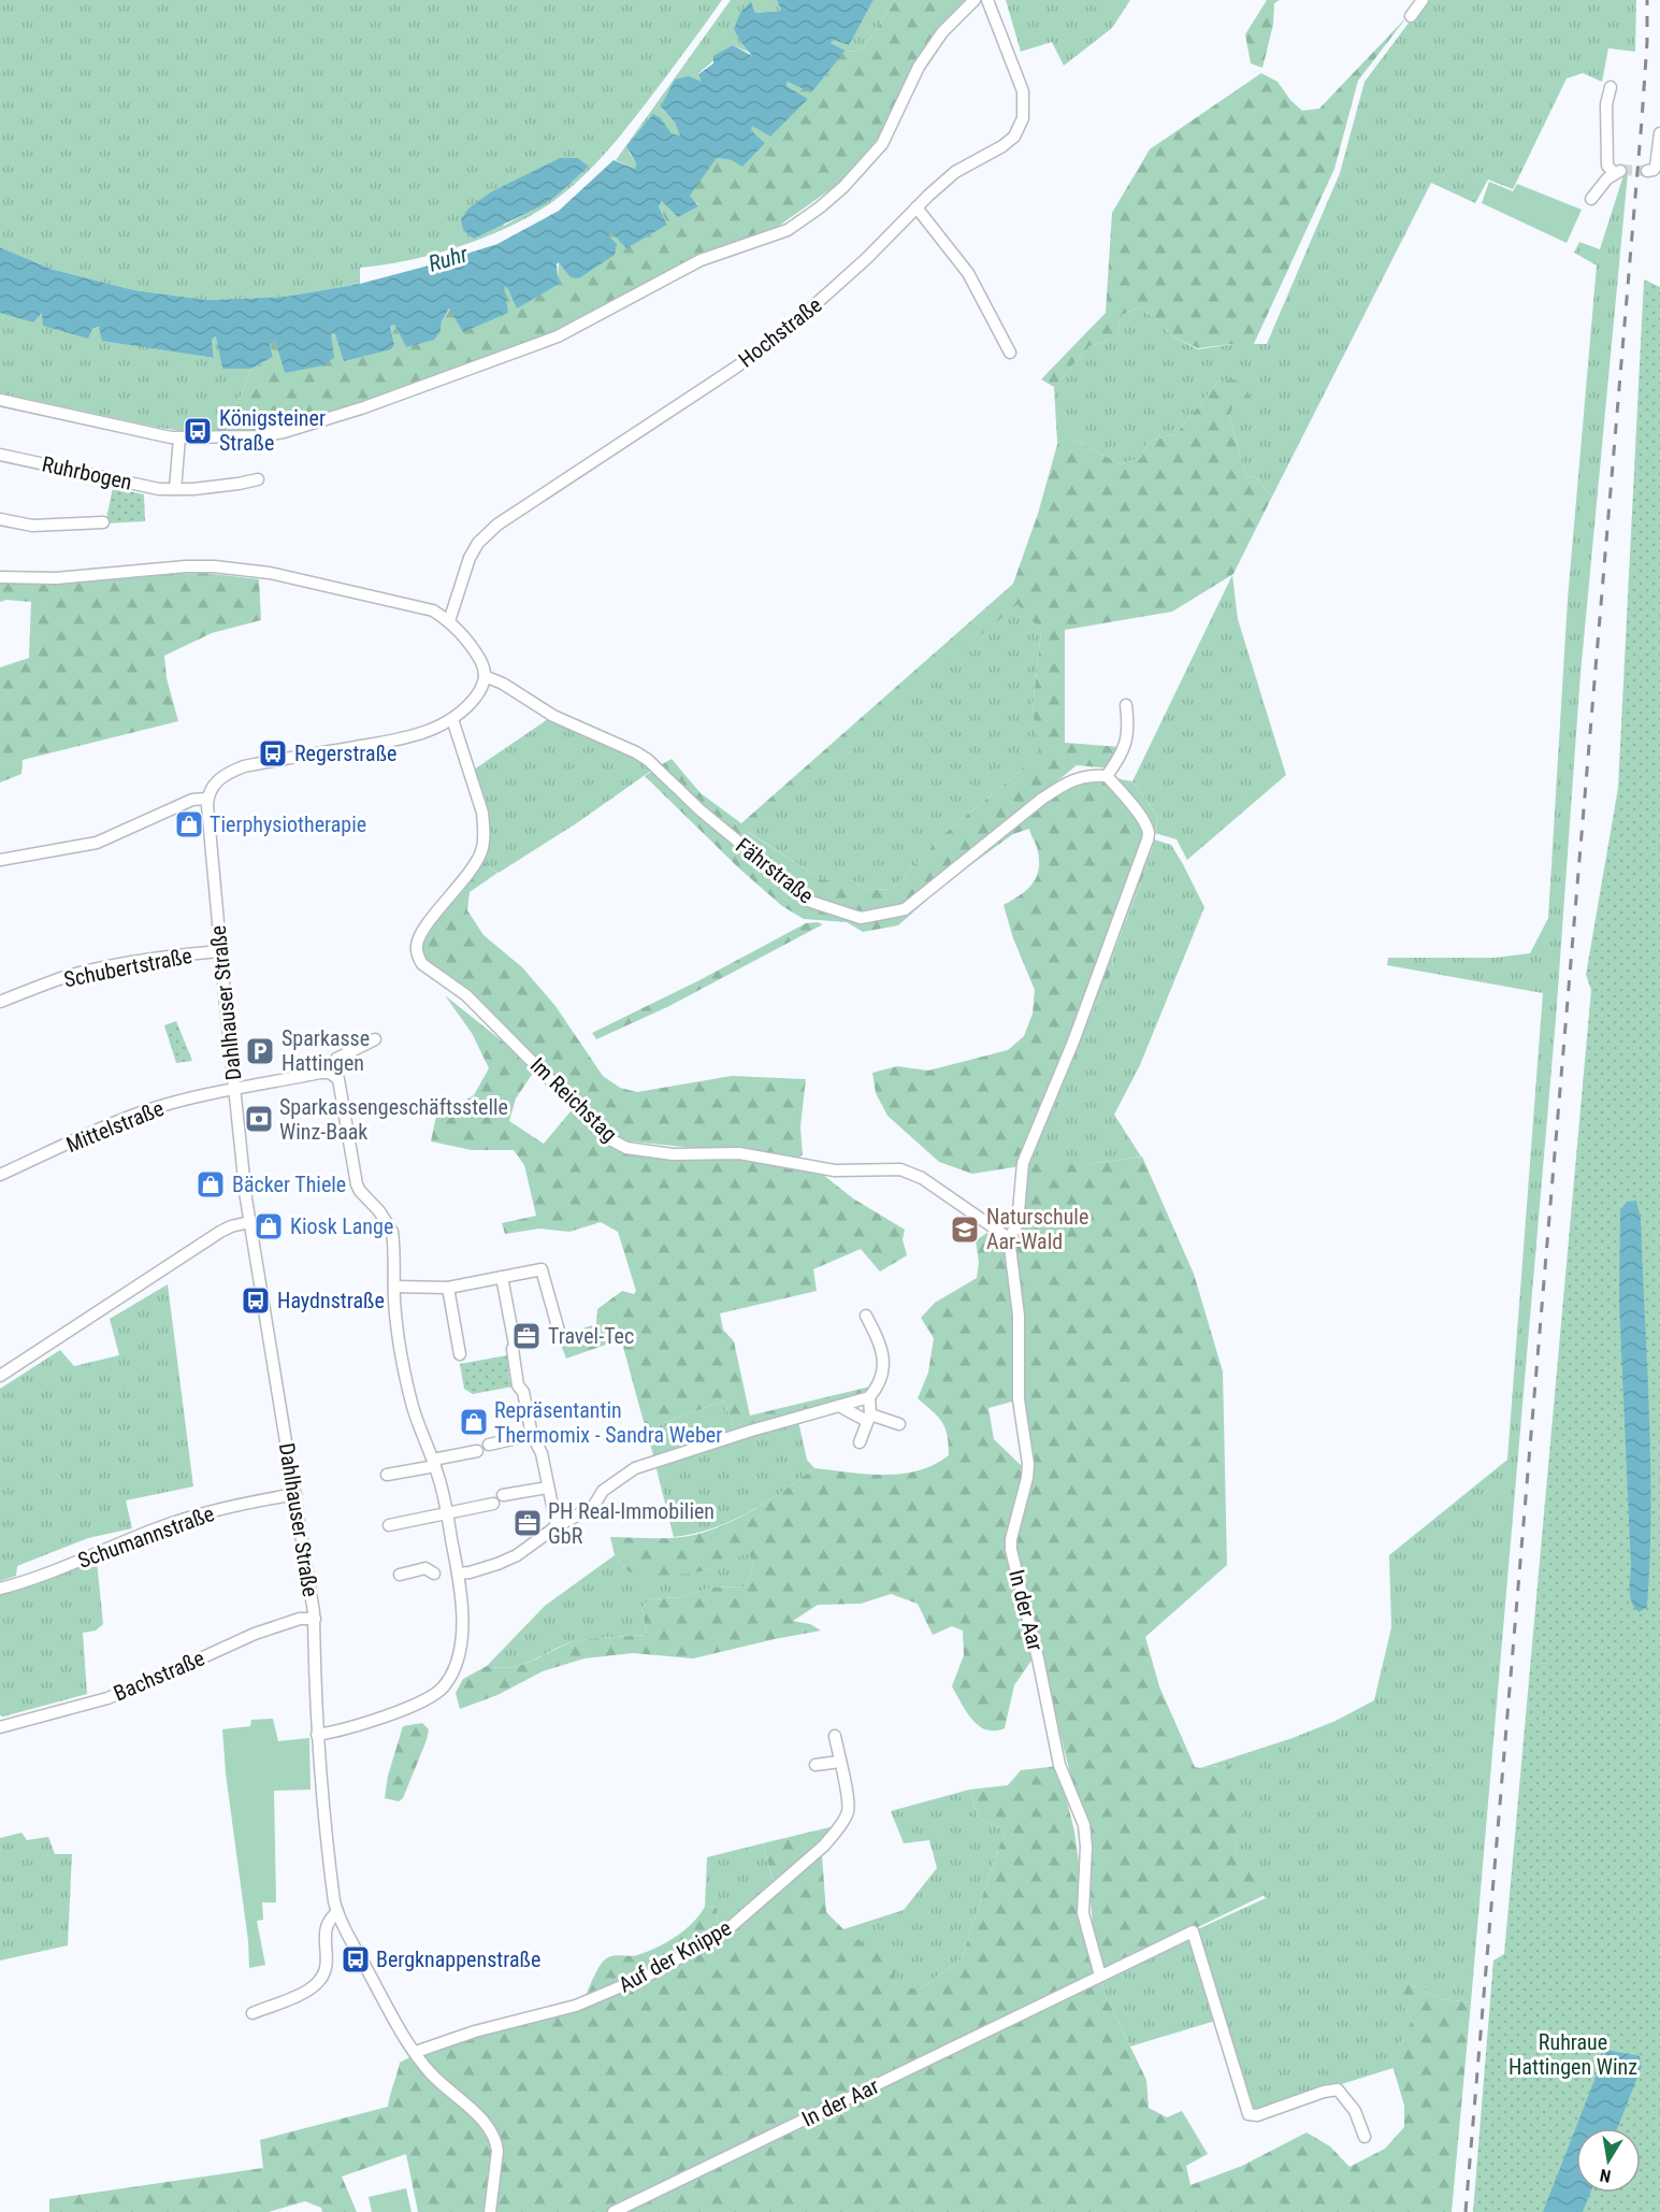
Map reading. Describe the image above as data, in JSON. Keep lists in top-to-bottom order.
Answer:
{
  "streets": {
    "street": [
      "Hochstraße",
      "Ruhrbogen",
      "Fährstraße",
      "Schubertstraße",
      "Dahlhauser Straße",
      "Im Reichstag",
      "Mittelstraße",
      "Schumannstraße",
      "In der Aar",
      "Bachstraße",
      "Auf der Knippe"
    ]
  },
  "crossings": [
    ["Schubertstraße", "Dahlhauser Straße"],
    ["Dahlhauser Straße", "Mittelstraße"],
    ["Dahlhauser Straße", "Schumannstraße"],
    ["Dahlhauser Straße", "Bachstraße"],
    ["Dahlhauser Straße", "Auf der Knippe"],
    ["Im Reichstag", "In der Aar"]
  ],
  "water": ["Ruhr"],
  "parks": ["Ruhraue Hattingen Winz"],
  "places": {
    "bus stop": [
      "Königsteiner Straße",
      "Regerstraße",
      "Haydnstraße",
      "Bergknappenstraße"
    ],
    "shop": [
      "Tierphysiotherapie",
      "Bäcker Thiele",
      "Kiosk Lange",
      "Repräsentantin Thermomix - Sandra Weber"
    ],
    "parking": ["Sparkasse Hattingen"],
    "bank": ["Sparkassengeschäftsstelle Winz-Baak"],
    "school or university": ["Naturschule Aar-Wald"],
    "office": ["Travel-Tec", "PH Real-Immobilien GbR"]
  },
  "north": "bottom"
}
